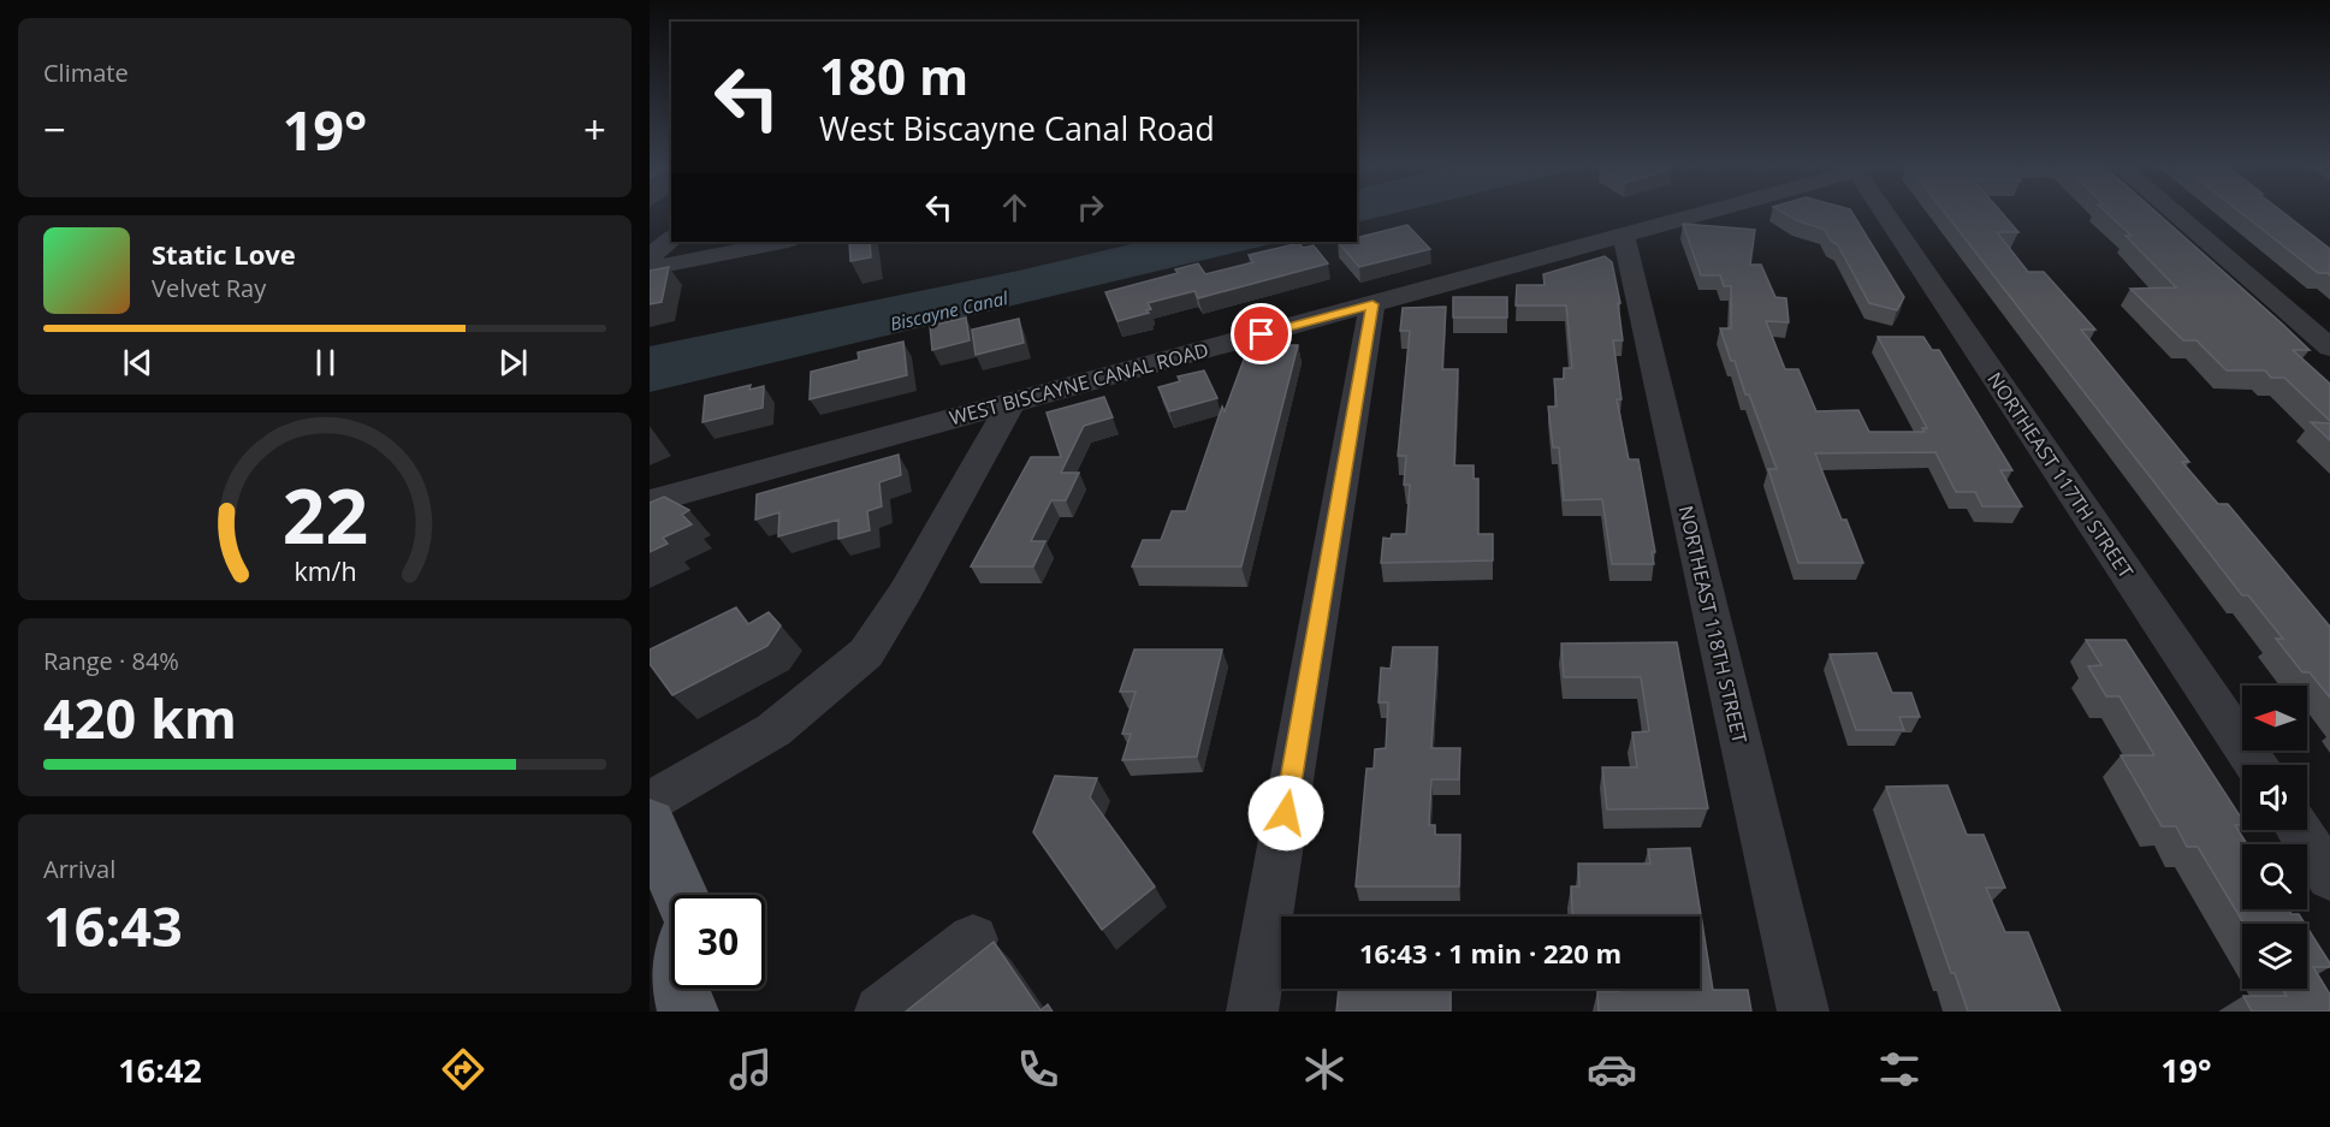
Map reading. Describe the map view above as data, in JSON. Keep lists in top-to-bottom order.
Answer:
{
  "streets": {
    "street": ["WEST BISCAYNE CANAL ROAD", "NORTHEAST 117TH STREET", "NORTHEAST 118TH STREET"]
  },
  "crossings": [
    ["WEST BISCAYNE CANAL ROAD", "NORTHEAST 118TH STREET"]
  ],
  "water": ["Biscayne Canal"],
  "north": "left",
  "page": {
    "tile": [
      "Climate",
      ["Range · 84%", "420 km"],
      ["Arrival", "16:43"]
    ],
    "turn": ["180 m", "West Biscayne Canal Road"],
    "heat": ["−", "19°", "+"],
    "song": ["Static Love", "Velvet Ray"],
    "limit": "30",
    "trip": "16:43 · 1 min · 220 m",
    "tabs": ["16:42", "19°"],
    "gauge": ["22", "km/h"]
  }
}
